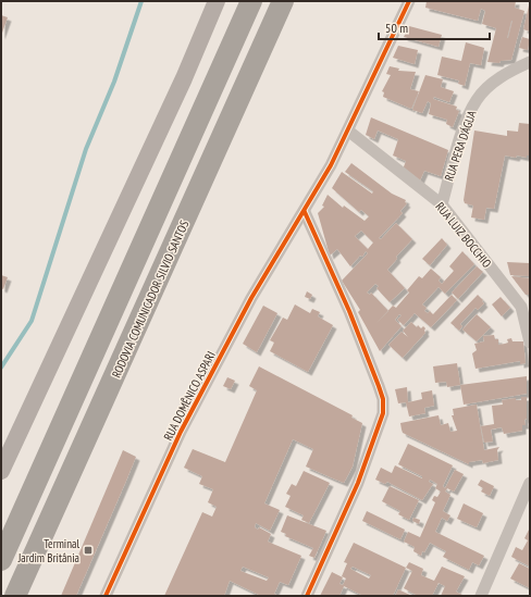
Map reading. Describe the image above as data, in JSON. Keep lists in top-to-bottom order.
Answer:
{
  "streets": {
    "highway": ["RODOVIA COMUNICADOR SILVIO SANTOS"],
    "street": ["RUA PERA D'ÁGUA", "RUA LUIZ BOCCHIO", "RUA DOMÊNICO ASPARI"]
  },
  "crossings": [
    ["RUA PERA D'ÁGUA", "RUA LUIZ BOCCHIO"],
    ["RUA LUIZ BOCCHIO", "RUA DOMÊNICO ASPARI"]
  ],
  "places": {
    "transit": ["Terminal Jardim Britânia"]
  },
  "scale_bar": "50 m"
}
